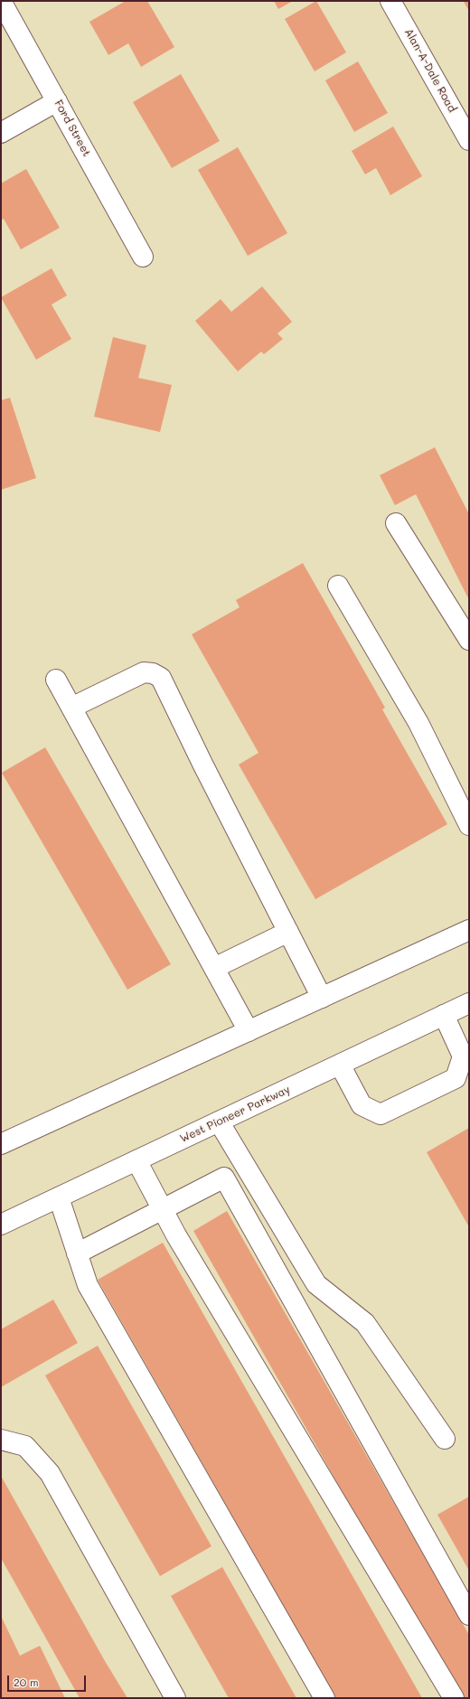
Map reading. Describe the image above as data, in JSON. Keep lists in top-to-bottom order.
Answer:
{
  "streets": {
    "main road": ["Alan-A-Dale Road", "Ford Street", "West Pioneer Parkway"]
  },
  "scale_bar": "20 m"
}
